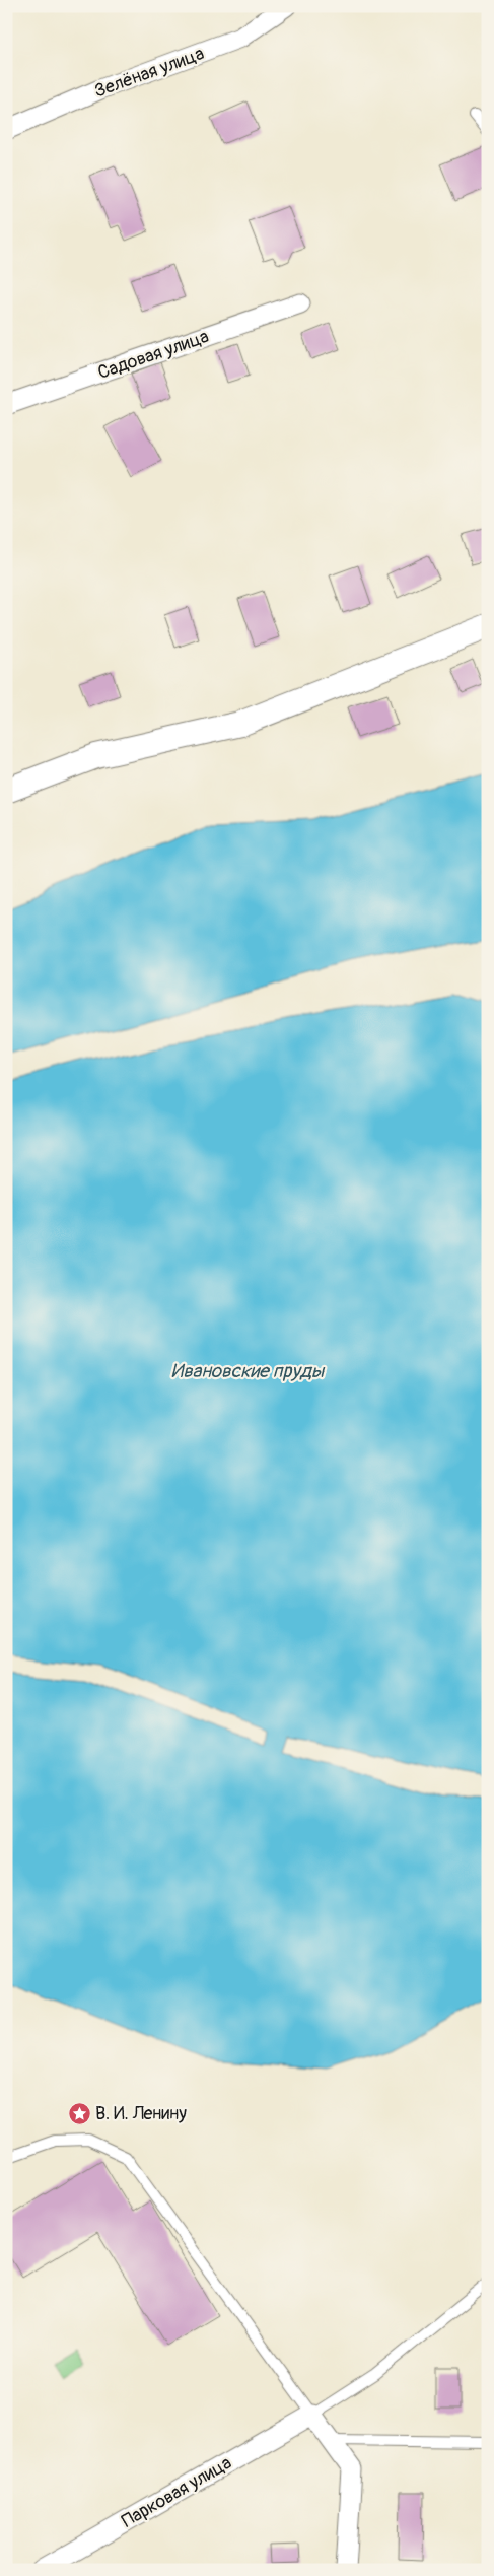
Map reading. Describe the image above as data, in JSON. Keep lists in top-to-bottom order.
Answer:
{
  "streets": {
    "street": ["Зелёная улица", "Садовая улица", "Парковая улица"]
  },
  "water": ["Ивановские пруды"],
  "places": {
    "place": ["В. И. Ленину"]
  }
}
